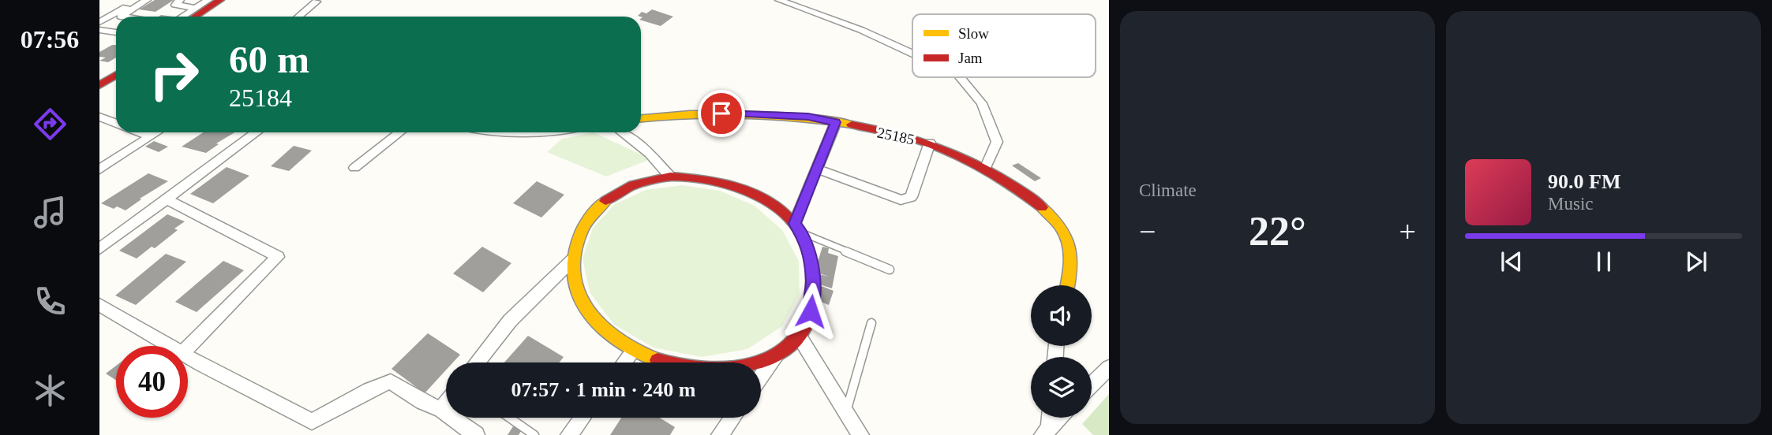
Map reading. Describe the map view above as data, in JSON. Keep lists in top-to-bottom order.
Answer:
{
  "streets": {
    "street": ["25185"]
  },
  "legend": ["Slow", "Jam"],
  "page": {
    "tabs": "07:56",
    "tile": "Climate",
    "turn": ["60 m", "25184"],
    "song": ["90.0 FM", "Music"],
    "heat": ["−", "22°", "+"],
    "limit": "40",
    "trip": "07:57 · 1 min · 240 m"
  }
}
